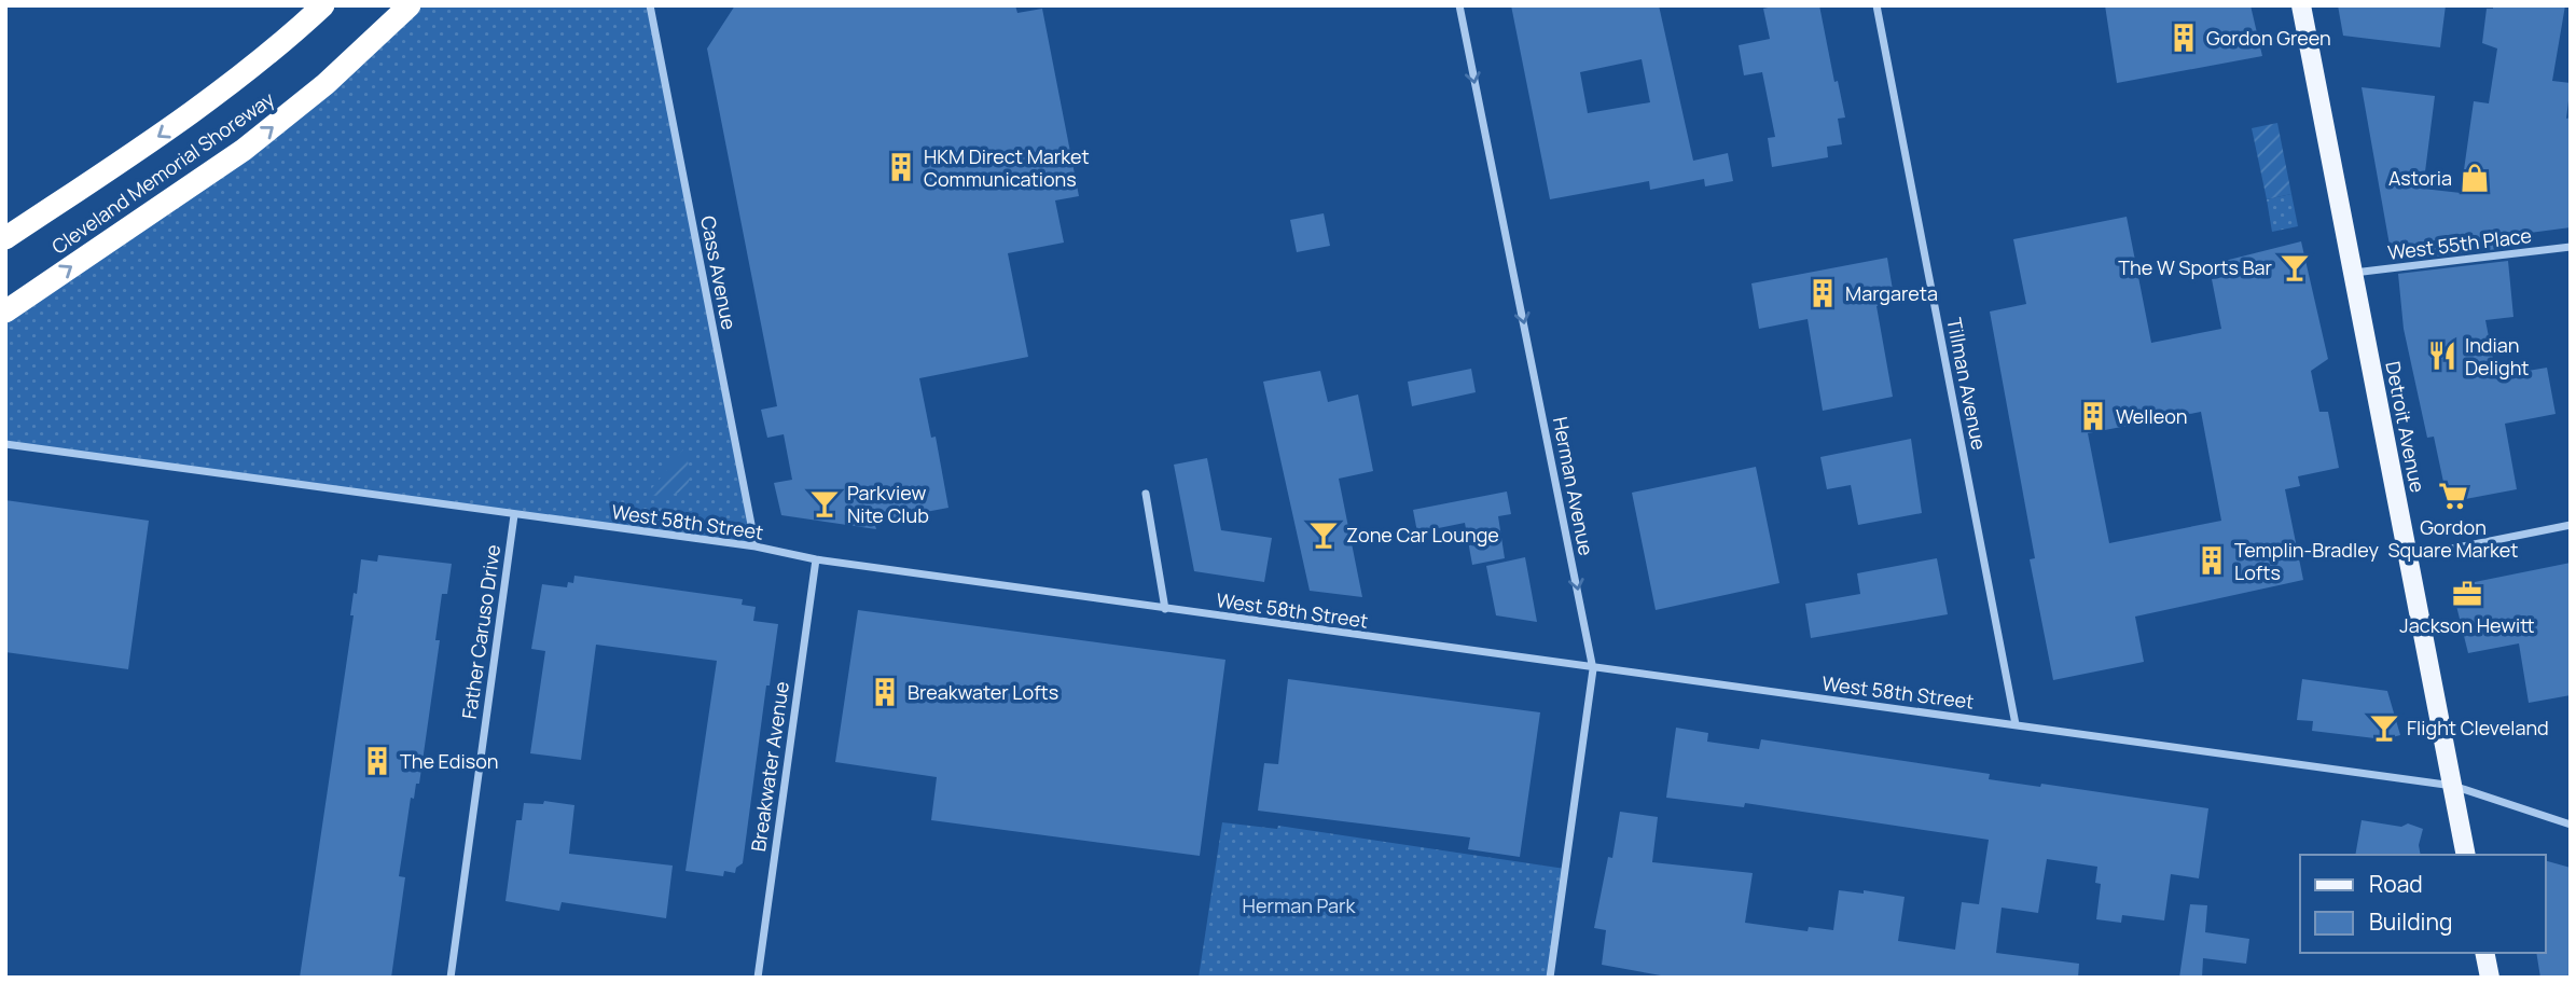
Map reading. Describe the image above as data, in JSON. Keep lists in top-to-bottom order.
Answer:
{
  "streets": {
    "highway": ["Cleveland Memorial Shoreway"],
    "main road": ["Detroit Avenue"],
    "street": [
      "West 55th Place",
      "Cass Avenue",
      "Tillman Avenue",
      "Herman Avenue",
      "West 58th Street",
      "Father Caruso Drive",
      "Breakwater Avenue"
    ]
  },
  "crossings": [
    ["West 55th Place", "Detroit Avenue"],
    ["Cass Avenue", "West 58th Street"],
    ["Tillman Avenue", "West 58th Street"],
    ["Detroit Avenue", "West 58th Street"],
    ["Herman Avenue", "West 58th Street"],
    ["West 58th Street", "Father Caruso Drive"],
    ["West 58th Street", "Breakwater Avenue"]
  ],
  "one_way": ["Herman Avenue"],
  "parks": ["Herman Park"],
  "places": {
    "building": [
      "Gordon Green",
      "HKM Direct Market Communications",
      "Margareta",
      "Welleon",
      "Templin-Bradley Lofts",
      "Breakwater Lofts",
      "The Edison"
    ],
    "shop": ["Astoria"],
    "bar": [
      "The W Sports Bar",
      "Parkview Nite Club",
      "Zone Car Lounge",
      "Flight Cleveland"
    ],
    "restaurant": ["Indian Delight"],
    "supermarket": ["Gordon Square Market"],
    "office": ["Jackson Hewitt"]
  },
  "legend": ["Road", "Building"]
}
